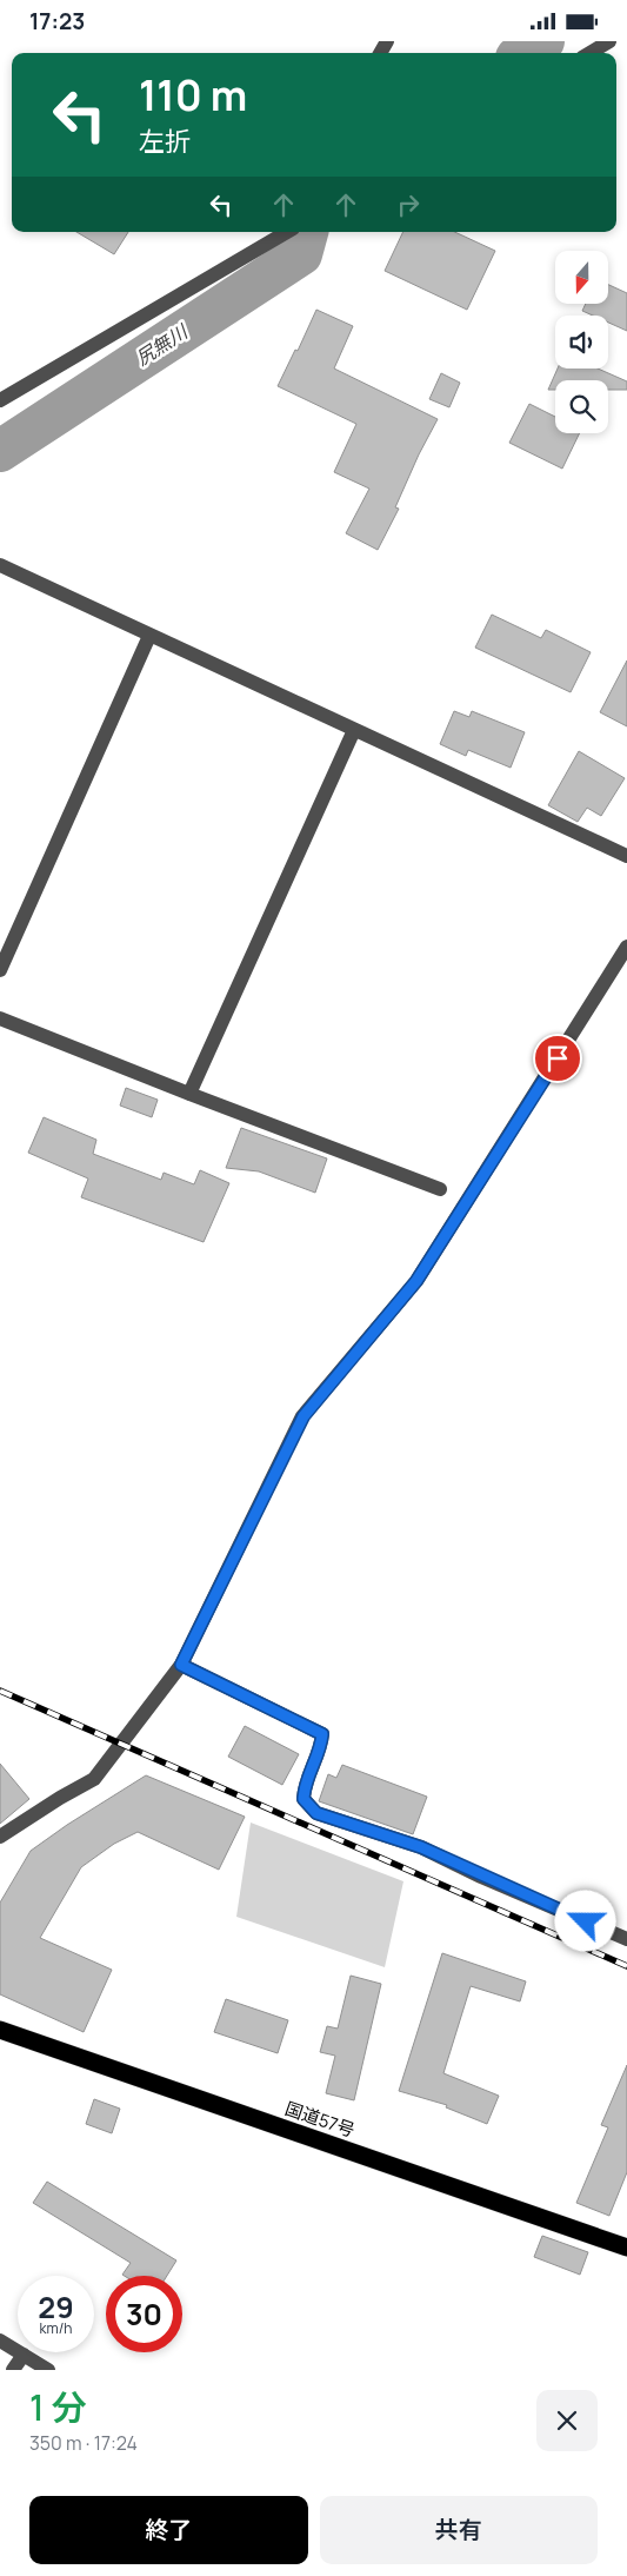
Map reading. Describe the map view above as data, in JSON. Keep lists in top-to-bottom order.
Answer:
{
  "streets": {
    "highway": ["国道57号"]
  },
  "water": ["尻無川"],
  "north": "bottom",
  "page": {
    "status": "17:23",
    "turn": ["110 m", "左折"],
    "speed": "29 km/h",
    "limit": "30",
    "heading": ["1 分", "350 m · 17:24"],
    "buttons": ["終了", "共有"]
  }
}
